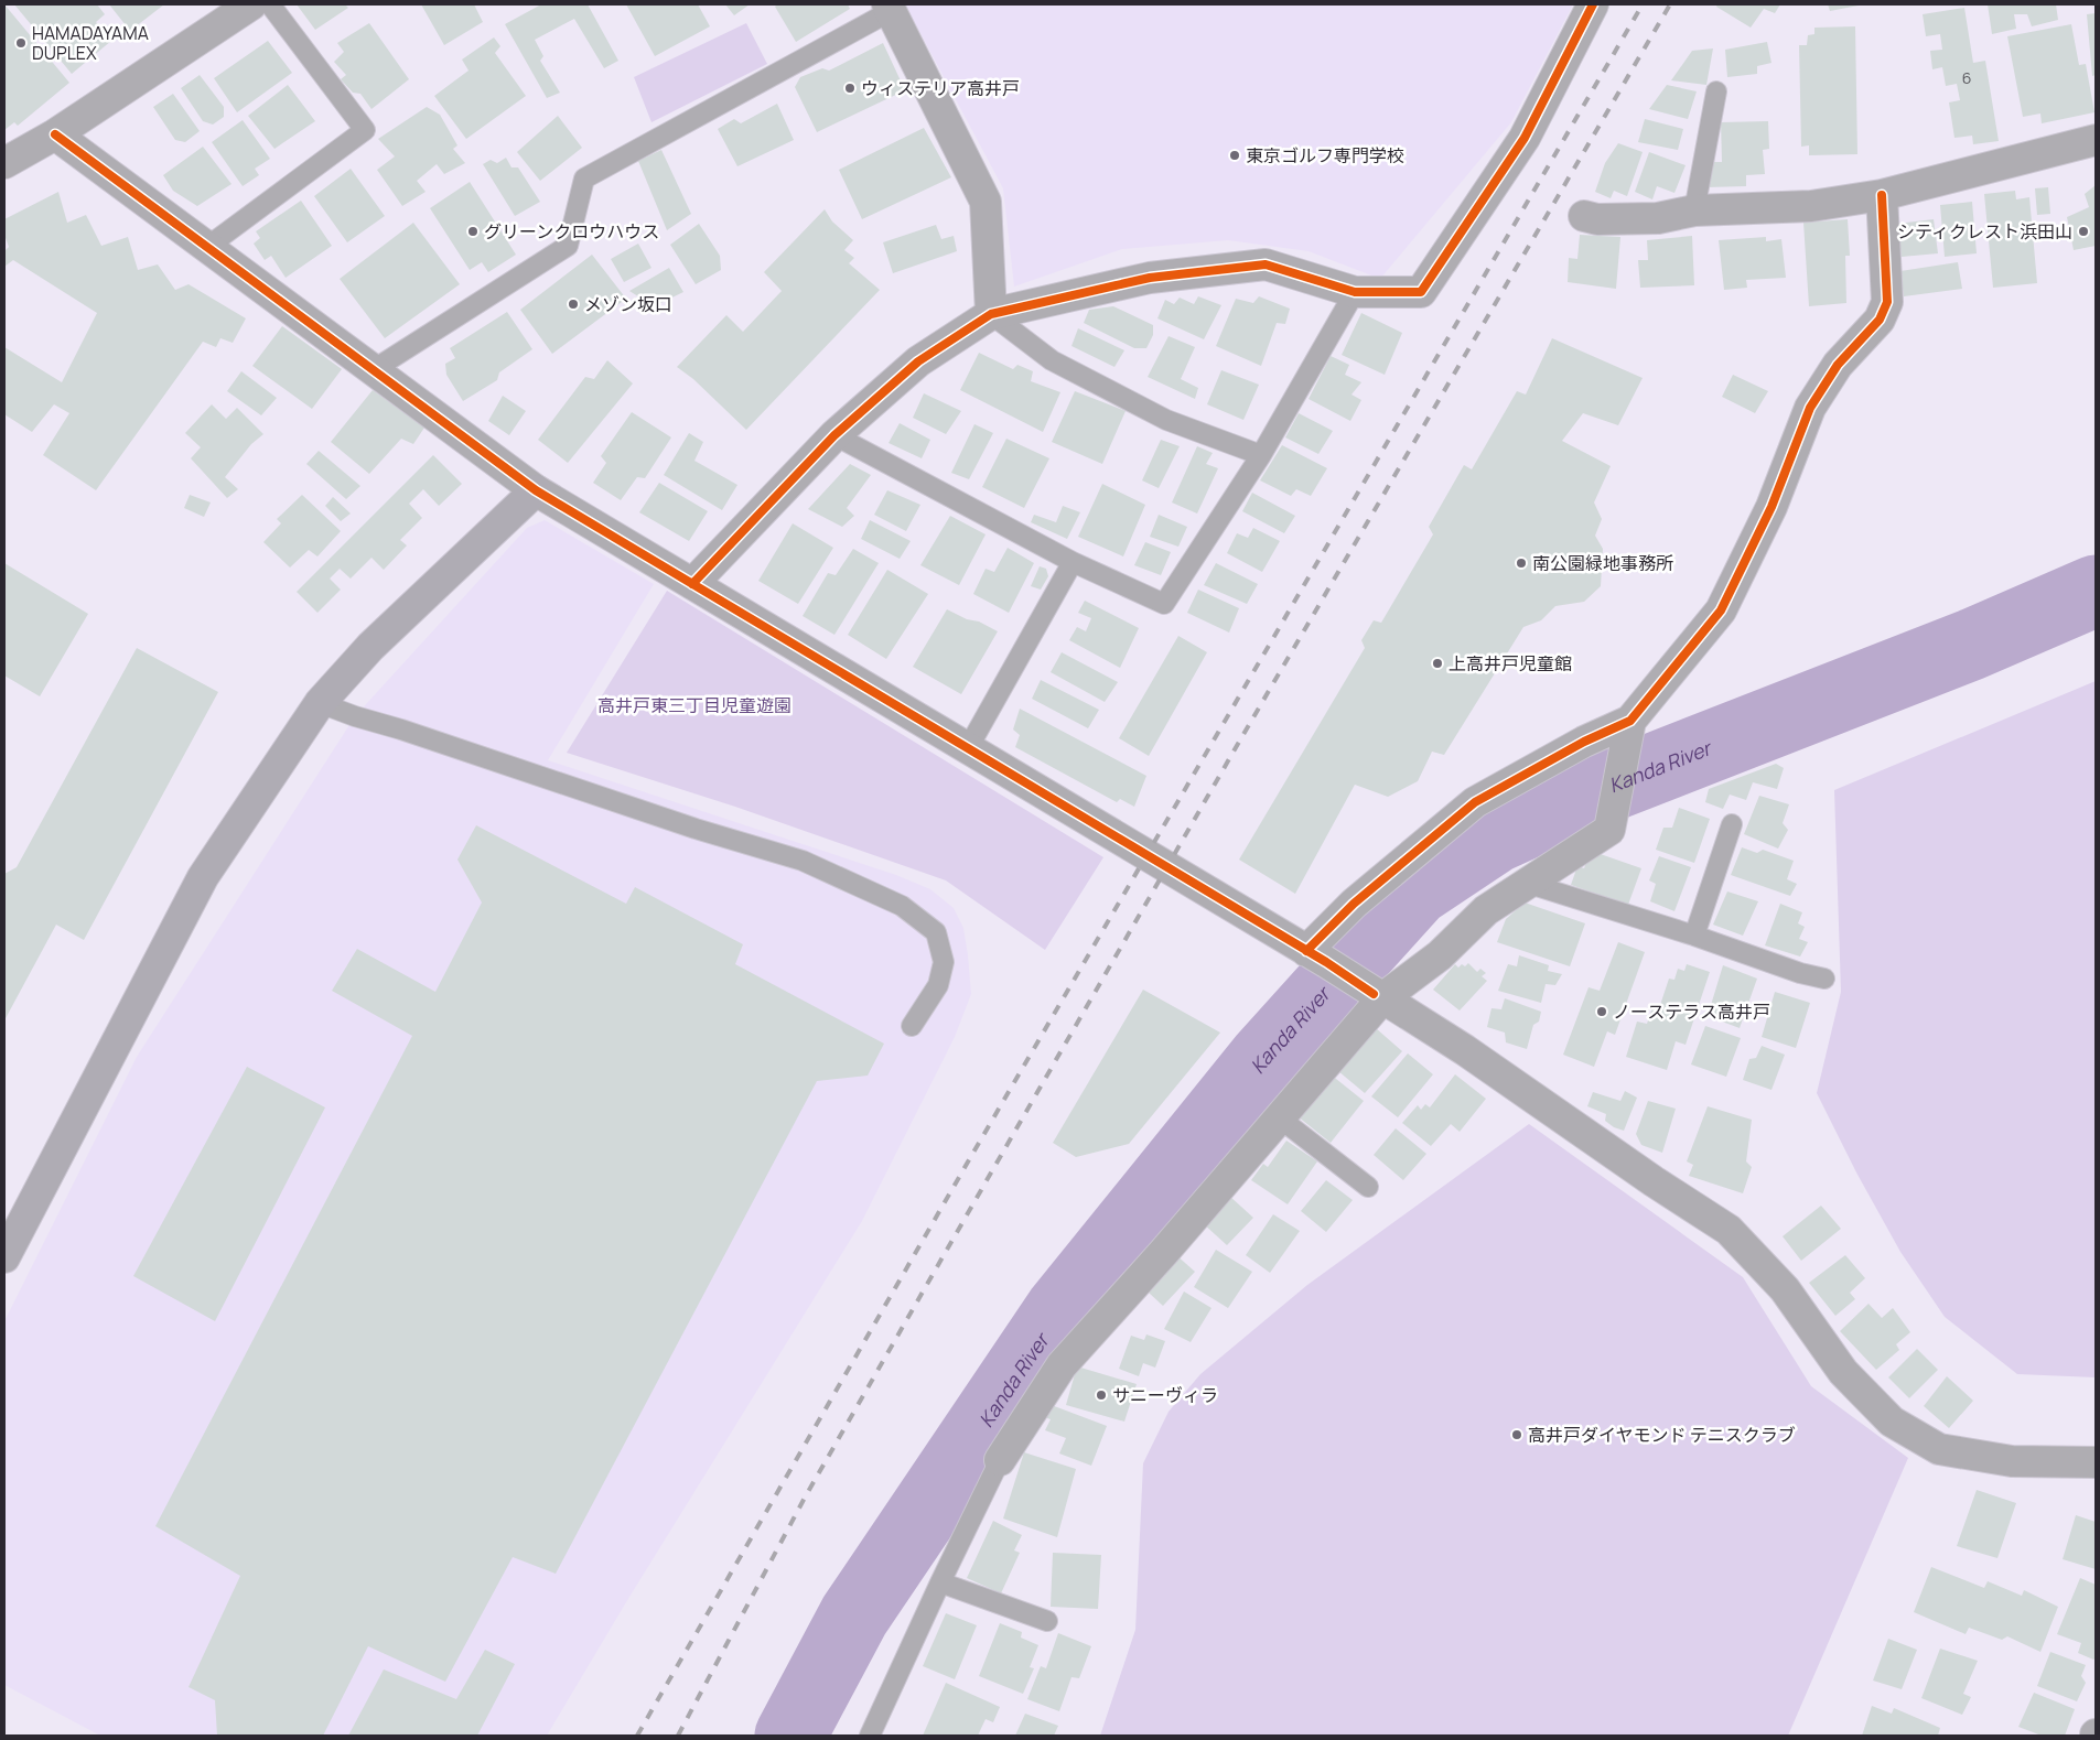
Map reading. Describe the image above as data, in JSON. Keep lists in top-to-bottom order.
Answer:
{
  "water": ["Kanda River"],
  "parks": ["高井戸東三丁目児童遊園"],
  "places": [
    "HAMADAYAMA DUPLEX",
    "ウィステリア高井戸",
    "東京ゴルフ専門学校",
    "グリーンクロウハウス",
    "シティクレスト浜田山",
    "メゾン坂口",
    "南公園緑地事務所",
    "上高井戸児童館",
    "ノーステラス高井戸",
    "サニーヴィラ",
    "高井戸ダイヤモンド テニスクラブ"
  ],
  "house_numbers": ["6"]
}
